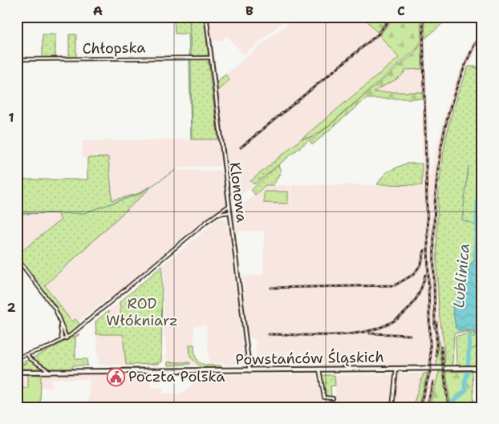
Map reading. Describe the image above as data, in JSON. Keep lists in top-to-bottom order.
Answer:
{
  "streets": {
    "main road": ["Powstańców Śląskich"],
    "street": ["Chłopska", "Klonowa"]
  },
  "crossings": [
    ["Chłopska", "Klonowa"],
    ["Klonowa", "Powstańców Śląskich"]
  ],
  "water": ["Lublinica"],
  "parks": ["ROD Włókniarz"],
  "places": {
    "public building": ["Poczta Polska"]
  },
  "grid": {
    "columns": ["A", "B", "C"],
    "rows": ["1", "2"]
  }
}
